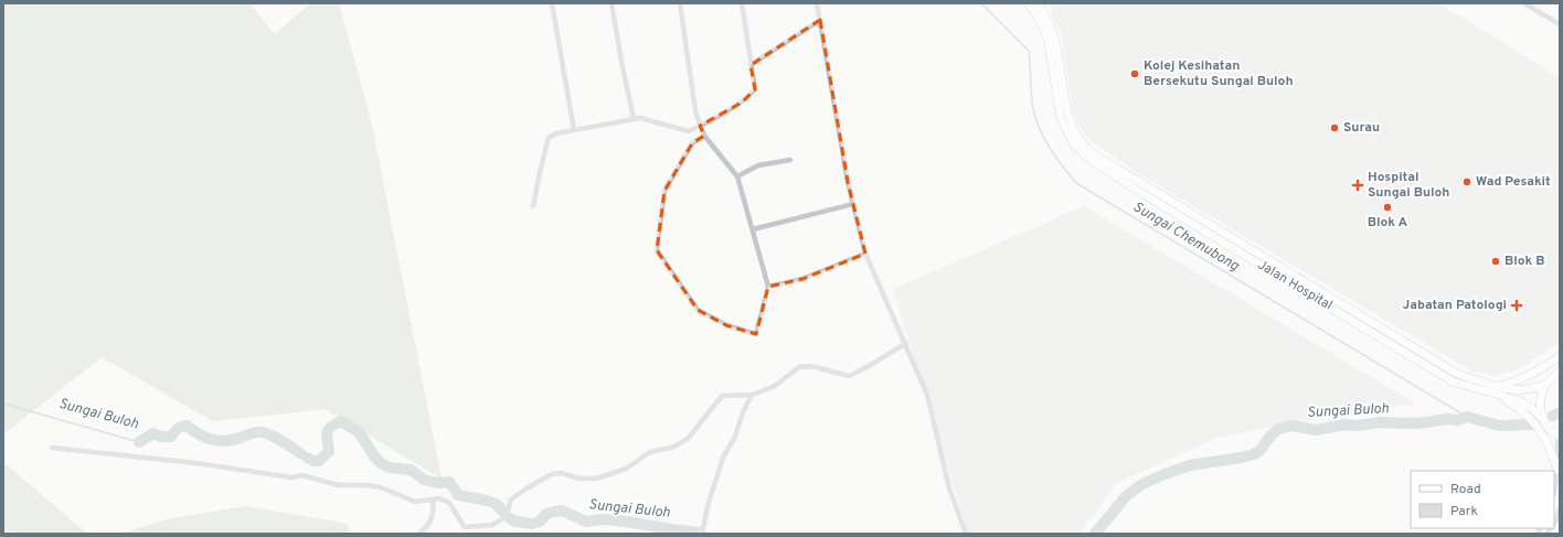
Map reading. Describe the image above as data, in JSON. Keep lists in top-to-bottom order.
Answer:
{
  "streets": {
    "main road": ["Jalan Hospital"]
  },
  "water": ["Sungai Chemubong", "Sungai Buloh"],
  "places": {
    "other": [
      "Kolej Kesihatan Bersekutu Sungai Buloh",
      "Surau",
      "Wad Pesakit",
      "Blok A",
      "Blok B"
    ],
    "health": ["Hospital Sungai Buloh", "Jabatan Patologi"]
  },
  "legend": ["Road", "Park"]
}
